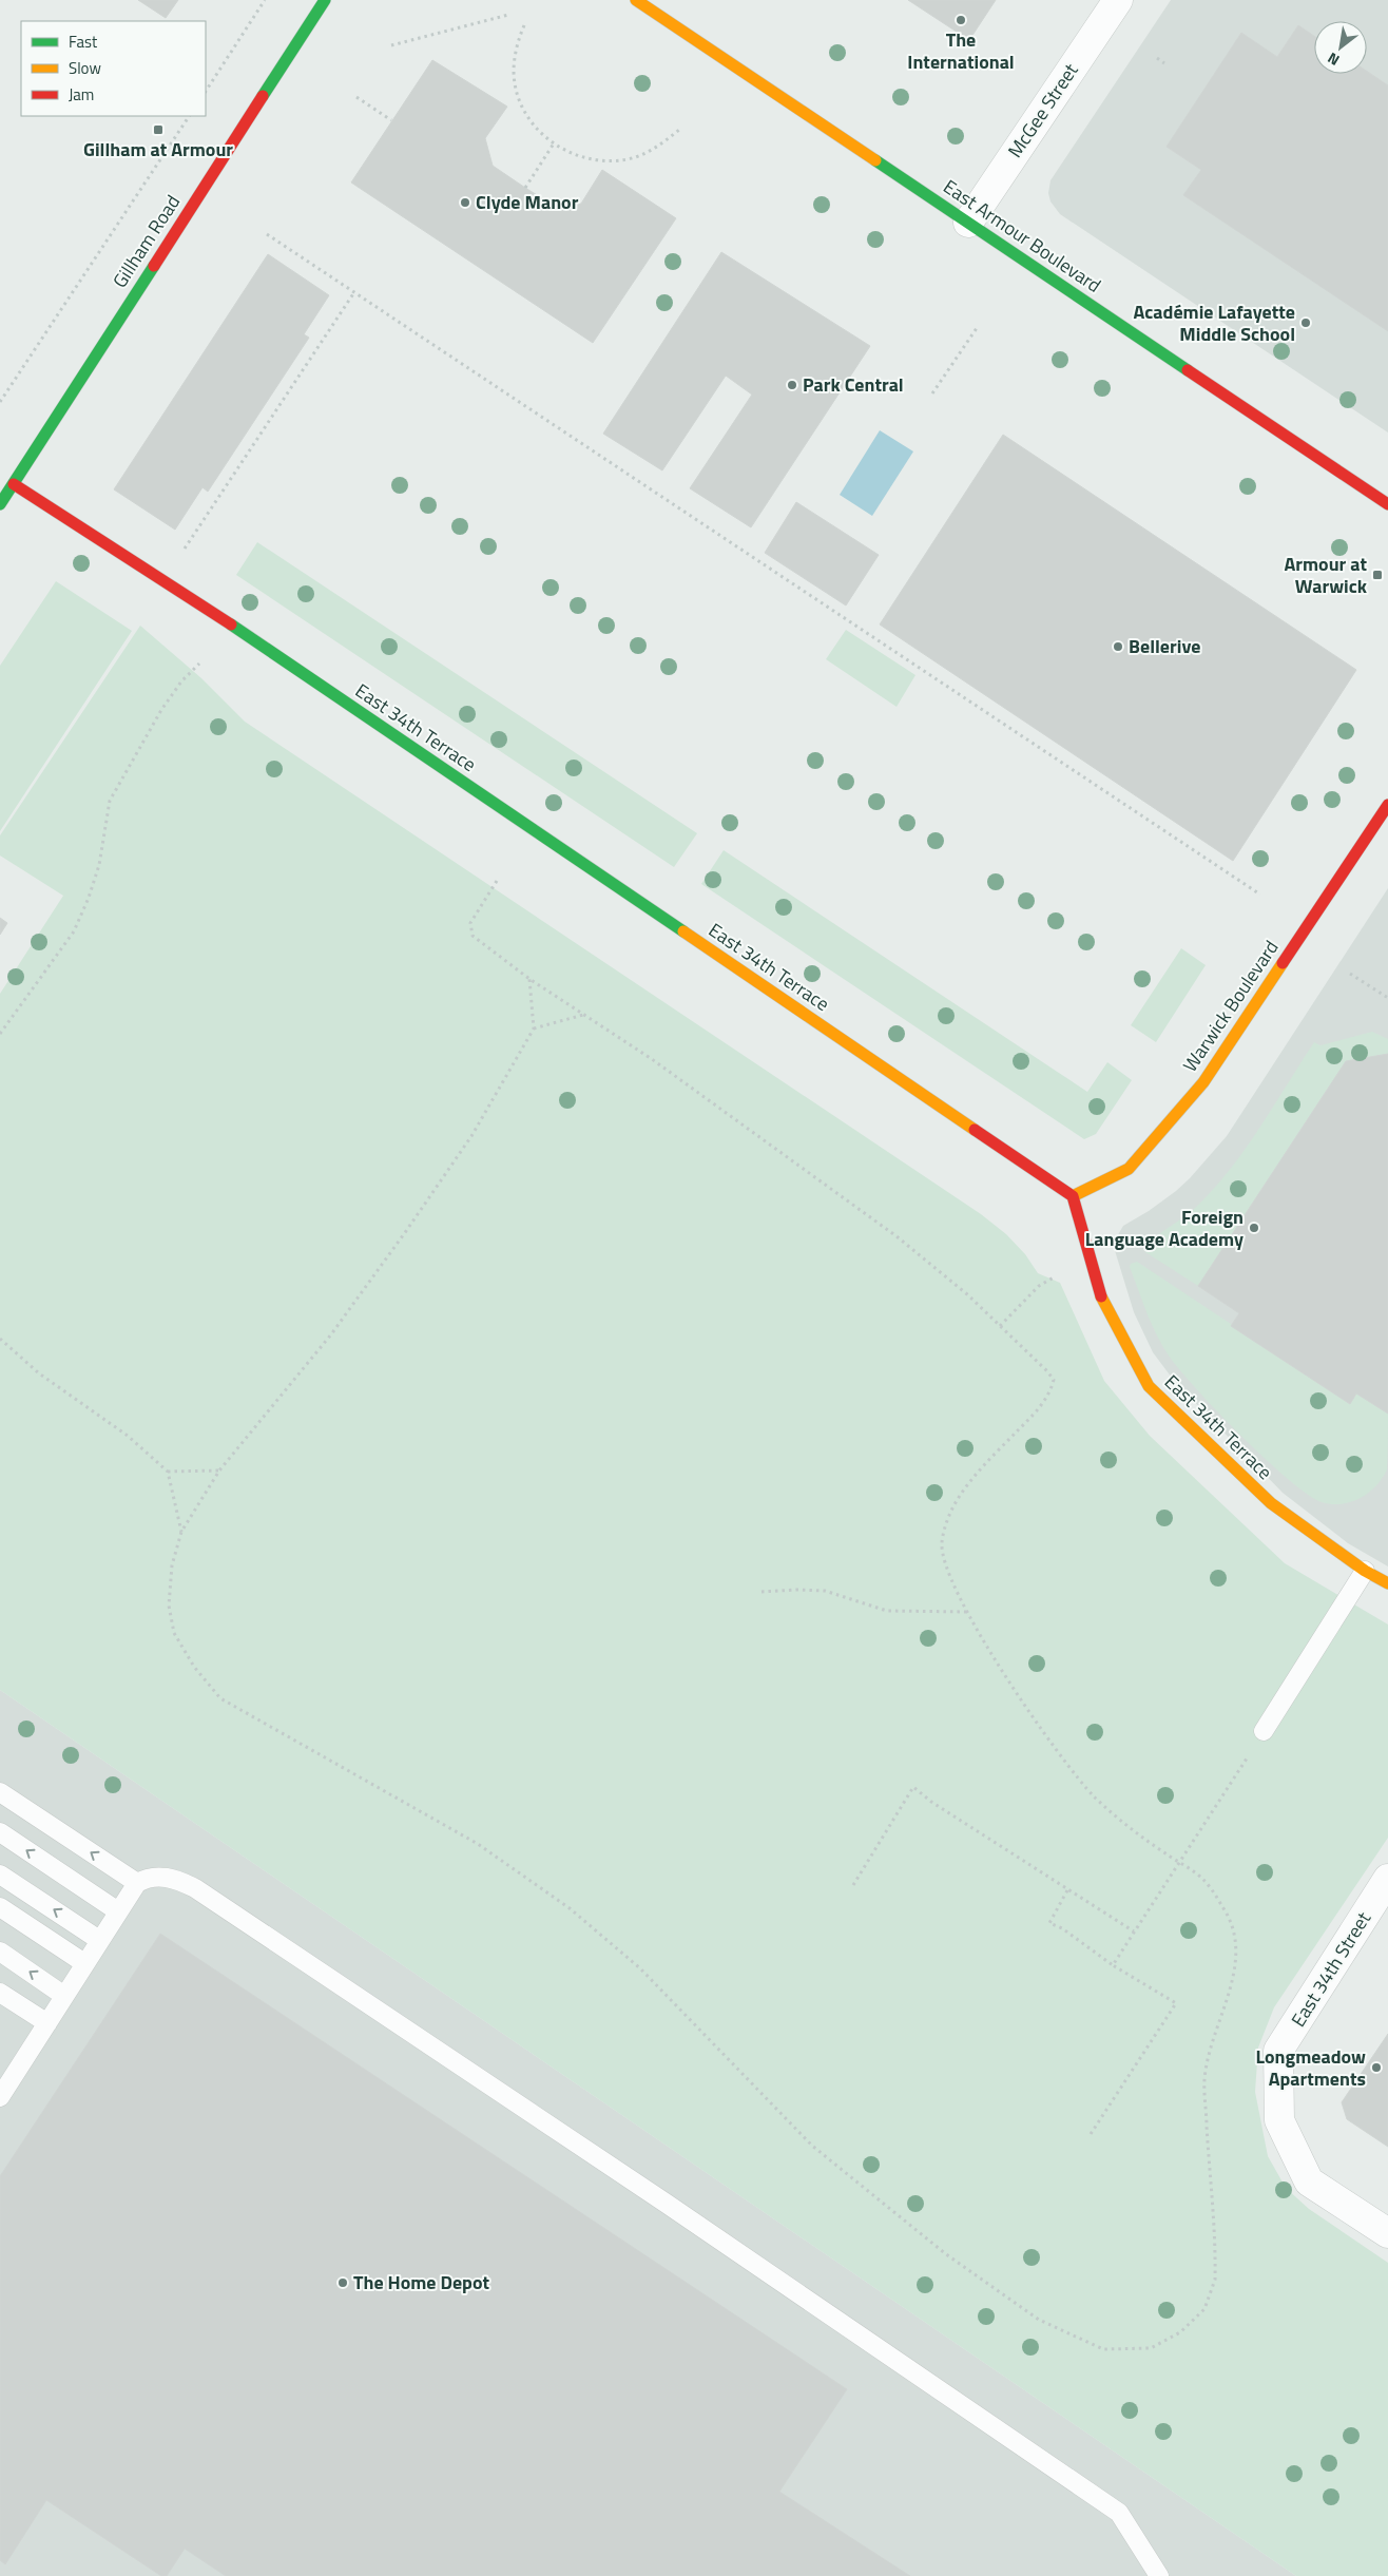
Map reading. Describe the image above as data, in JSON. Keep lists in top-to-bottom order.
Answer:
{
  "streets": {
    "street": [
      "McGee Street",
      "East Armour Boulevard",
      "Gillham Road",
      "East 34th Terrace",
      "Warwick Boulevard",
      "East 34th Street"
    ]
  },
  "crossings": [
    ["McGee Street", "East Armour Boulevard"],
    ["Gillham Road", "East 34th Terrace"],
    ["East 34th Terrace", "Warwick Boulevard"]
  ],
  "places": {
    "other": [
      "The International",
      "Clyde Manor",
      "Académie Lafayette Middle School",
      "Park Central",
      "Bellerive",
      "Foreign Language Academy",
      "Longmeadow Apartments",
      "The Home Depot"
    ],
    "transit": ["Gillham at Armour", "Armour at Warwick"]
  },
  "legend": ["Fast", "Slow", "Jam"],
  "north": "bottom left"
}
